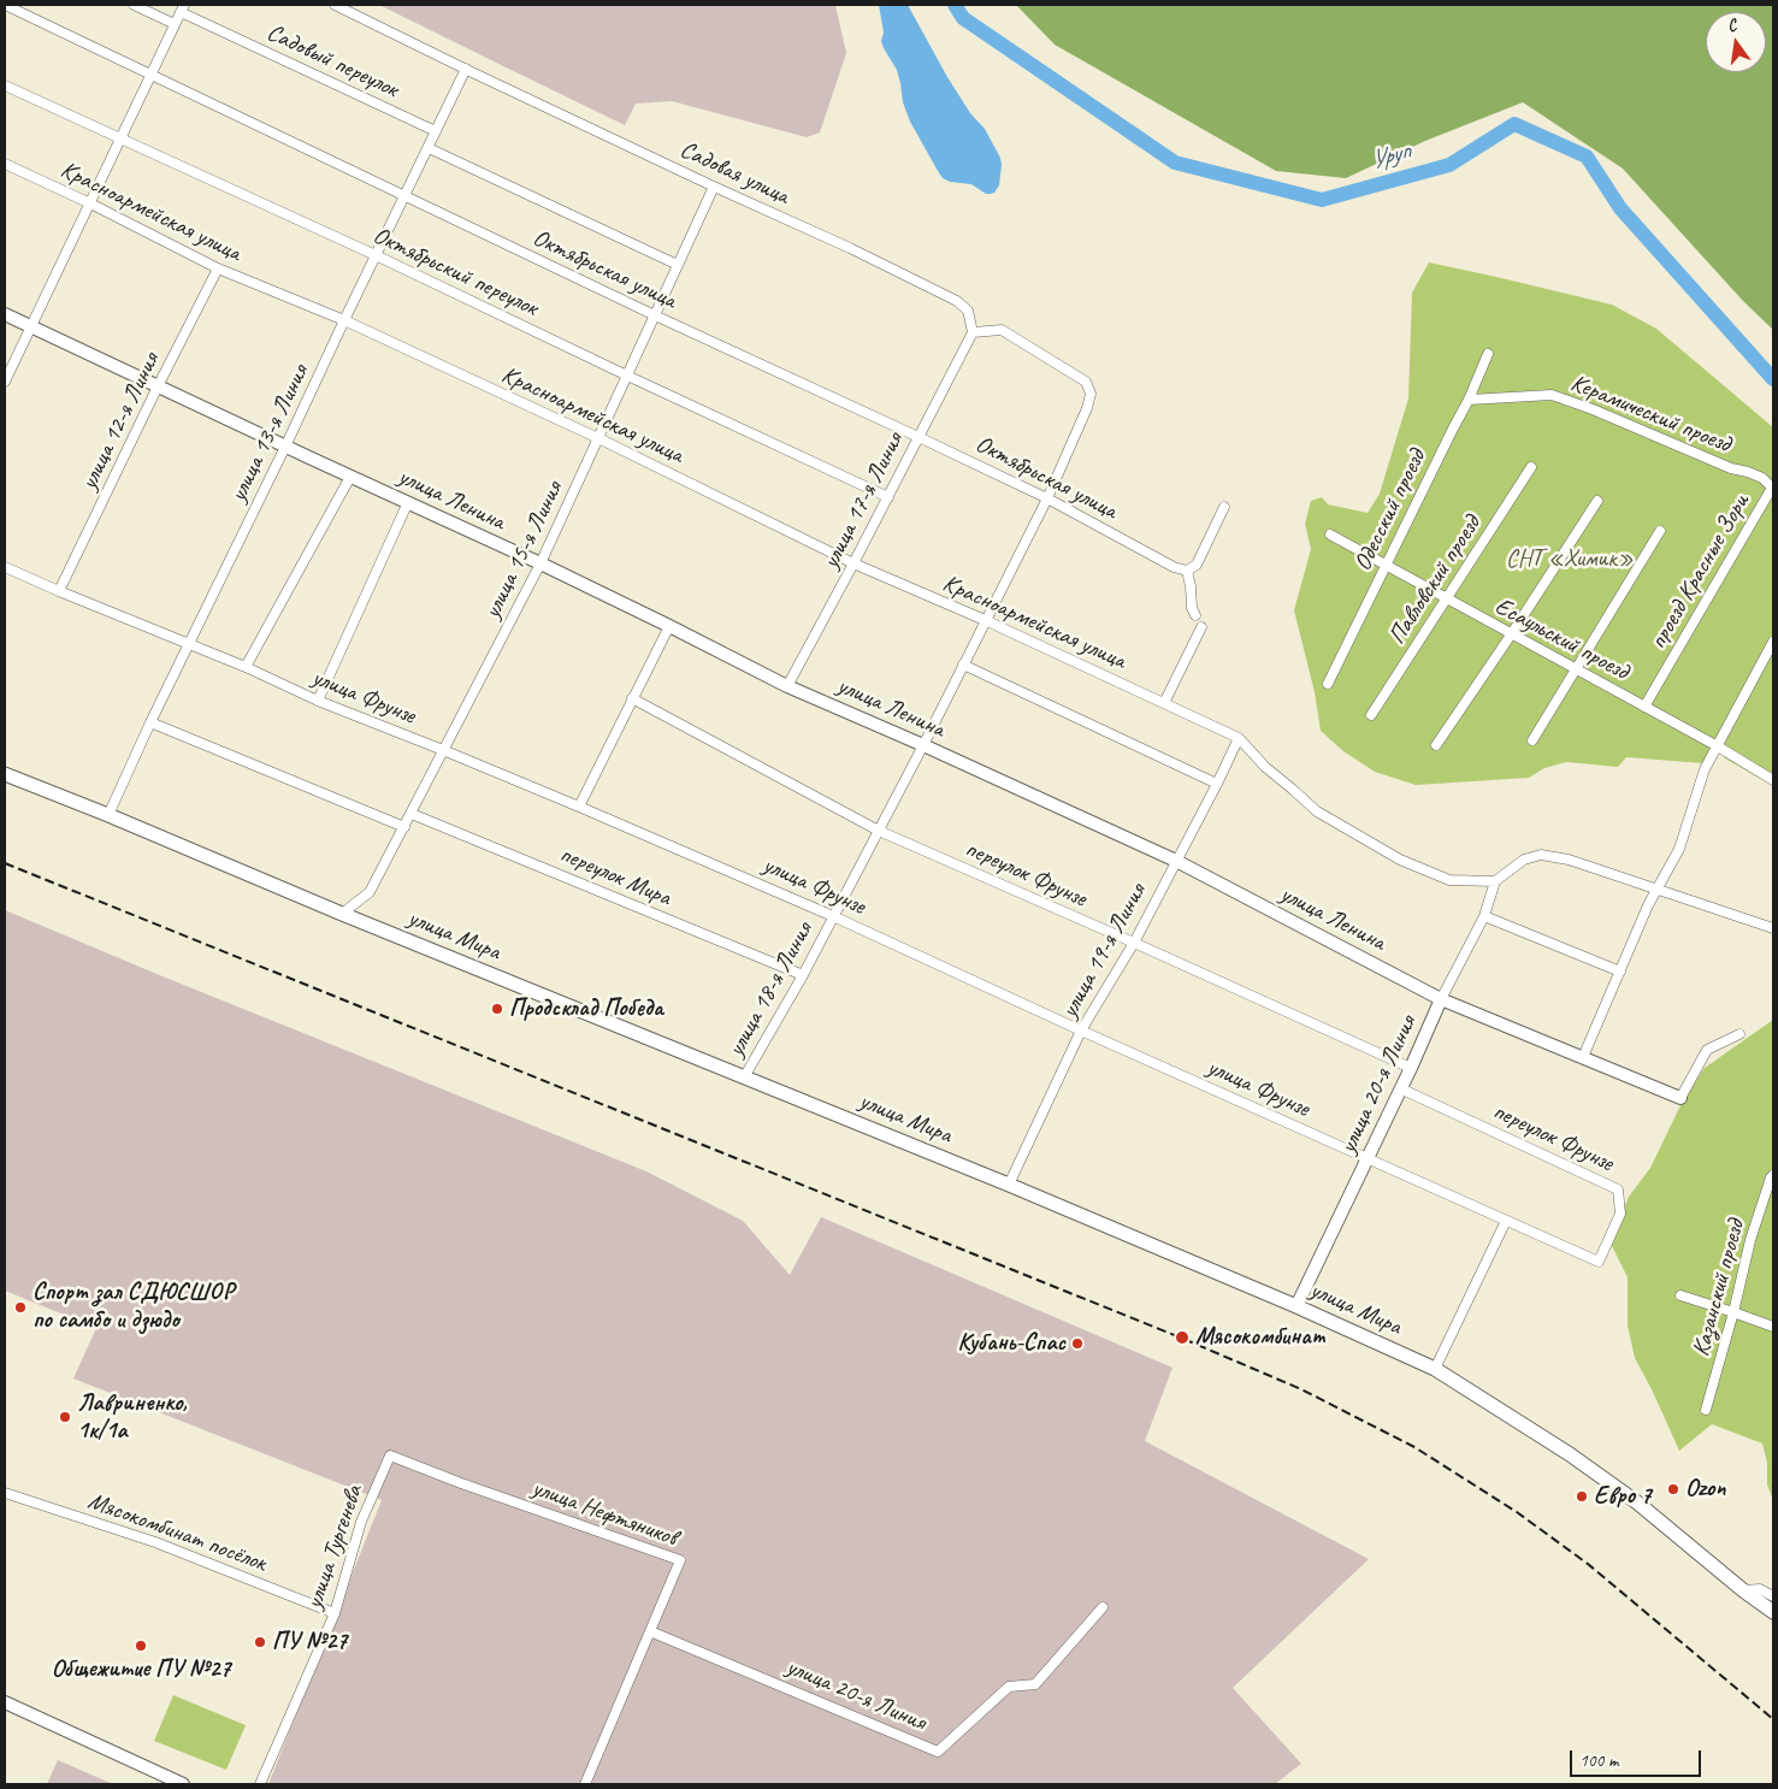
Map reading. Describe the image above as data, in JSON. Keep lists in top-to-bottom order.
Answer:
{
  "streets": {
    "main road": ["улица Ленина", "улица Мира", "улица 20-я Линия"],
    "street": [
      "Садовый переулок",
      "Садовая улица",
      "Красноармейская улица",
      "Октябрьская улица",
      "Октябрьский переулок",
      "Керамический проезд",
      "улица 12-я Линия",
      "улица 13-я Линия",
      "улица 17-я Линия",
      "Одесский проезд",
      "улица 15-я Линия",
      "проезд Красные Зори",
      "Павловский проезд",
      "Есаульский проезд",
      "улица Фрунзе",
      "переулок Фрунзе",
      "переулок Мира",
      "улица 19-я Линия",
      "улица 18-я Линия",
      "Казанский проезд",
      "улица Нефтяников",
      "Мясокомбинат посёлок",
      "улица Тургенева"
    ]
  },
  "crossings": [
    ["Садовый переулок", "улица 13-я Линия"],
    ["Садовая улица", "улица 13-я Линия"],
    ["Садовая улица", "улица 17-я Линия"],
    ["Садовая улица", "улица 15-я Линия"],
    ["Садовая улица", "улица 18-я Линия"],
    ["Красноармейская улица", "улица 12-я Линия"],
    ["Красноармейская улица", "улица 13-я Линия"],
    ["Красноармейская улица", "улица 17-я Линия"],
    ["Красноармейская улица", "улица 15-я Линия"],
    ["Красноармейская улица", "улица 19-я Линия"],
    ["Красноармейская улица", "улица 18-я Линия"],
    ["Красноармейская улица", "улица 20-я Линия"],
    ["Октябрьская улица", "улица 13-я Линия"],
    ["Октябрьская улица", "улица 17-я Линия"],
    ["Октябрьская улица", "улица 15-я Линия"],
    ["Октябрьская улица", "улица 18-я Линия"],
    ["Октябрьский переулок", "улица 13-я Линия"],
    ["Октябрьский переулок", "улица 17-я Линия"],
    ["Октябрьский переулок", "улица 15-я Линия"],
    ["Керамический проезд", "Одесский проезд"],
    ["Керамический проезд", "проезд Красные Зори"],
    ["улица 12-я Линия", "улица Ленина"],
    ["улица 12-я Линия", "улица Фрунзе"],
    ["улица 13-я Линия", "улица Ленина"],
    ["улица 13-я Линия", "улица Фрунзе"],
    ["улица 13-я Линия", "улица Мира"],
    ["улица Ленина", "улица 17-я Линия"],
    ["улица Ленина", "улица 15-я Линия"],
    ["улица Ленина", "улица 19-я Линия"],
    ["улица Ленина", "улица 18-я Линия"],
    ["улица Ленина", "улица 20-я Линия"],
    ["улица 17-я Линия", "улица 18-я Линия"],
    ["Одесский проезд", "Есаульский проезд"],
    ["улица 15-я Линия", "улица Фрунзе"],
    ["улица 15-я Линия", "переулок Мира"],
    ["улица 15-я Линия", "улица Мира"],
    ["проезд Красные Зори", "Есаульский проезд"],
    ["Павловский проезд", "Есаульский проезд"],
    ["улица Фрунзе", "переулок Фрунзе"],
    ["улица Фрунзе", "улица 19-я Линия"],
    ["улица Фрунзе", "улица 18-я Линия"],
    ["улица Фрунзе", "улица 20-я Линия"],
    ["переулок Фрунзе", "улица 19-я Линия"],
    ["переулок Фрунзе", "улица 18-я Линия"],
    ["переулок Фрунзе", "улица 20-я Линия"],
    ["переулок Мира", "улица 18-я Линия"],
    ["улица Мира", "улица 19-я Линия"],
    ["улица Мира", "улица 18-я Линия"],
    ["улица Мира", "улица 20-я Линия"],
    ["улица 20-я Линия", "улица Нефтяников"],
    ["улица Нефтяников", "улица Тургенева"],
    ["Мясокомбинат посёлок", "улица Тургенева"]
  ],
  "water": ["Уруп"],
  "parks": ["СНТ «Химик»"],
  "places": [
    "Продсклад Победа",
    "Спорт зал СДЮСШОР по самбо и дзюдо",
    "Мясокомбинат",
    "Кубань-Спас",
    "Лавриненко, 1к/1а",
    "Ozon",
    "Евро 7",
    "ПУ №27",
    "Общежитие ПУ №27"
  ],
  "scale_bar": "100 m",
  "north": "top"
}
